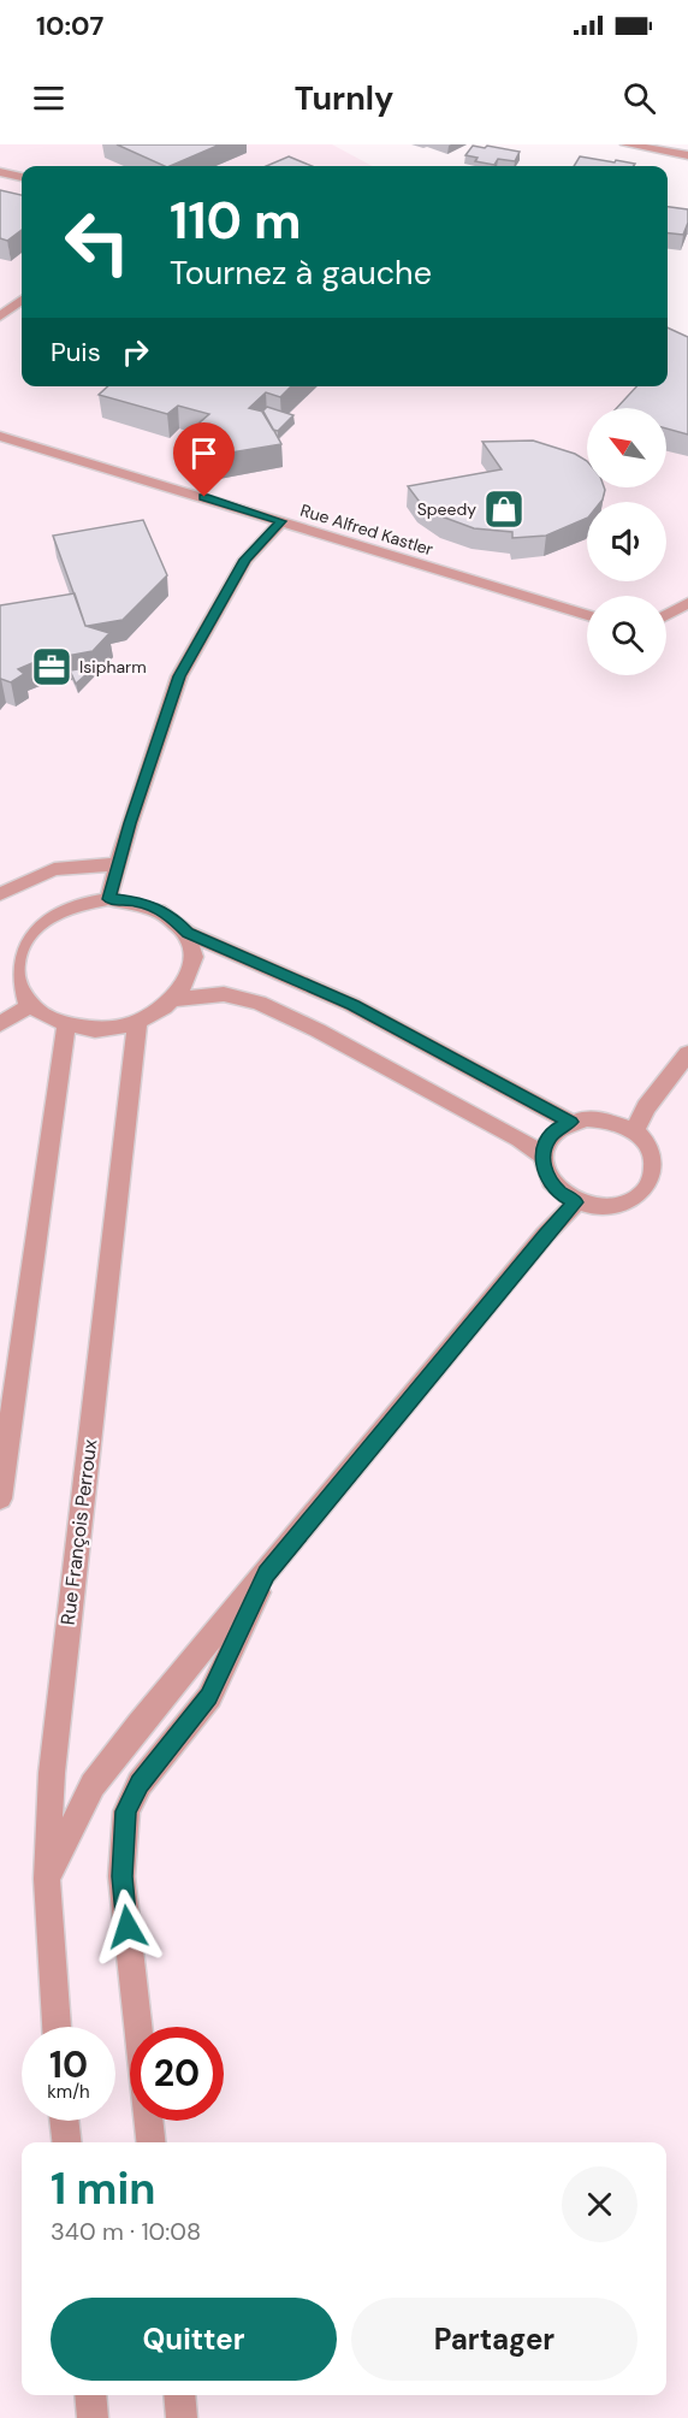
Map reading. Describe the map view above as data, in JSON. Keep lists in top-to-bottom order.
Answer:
{
  "streets": {
    "street": ["Rue Alfred Kastler", "Rue François Perroux"]
  },
  "places": {
    "shop": ["Speedy"],
    "office": ["Isipharm"]
  },
  "north": "top left",
  "page": {
    "status": "10:07",
    "header": "Turnly",
    "turn": ["110 m", "Tournez à gauche"],
    "then": "Puis",
    "speed": "10 km/h",
    "limit": "20",
    "heading": ["1 min", "340 m · 10:08"],
    "buttons": ["Quitter", "Partager"]
  }
}
